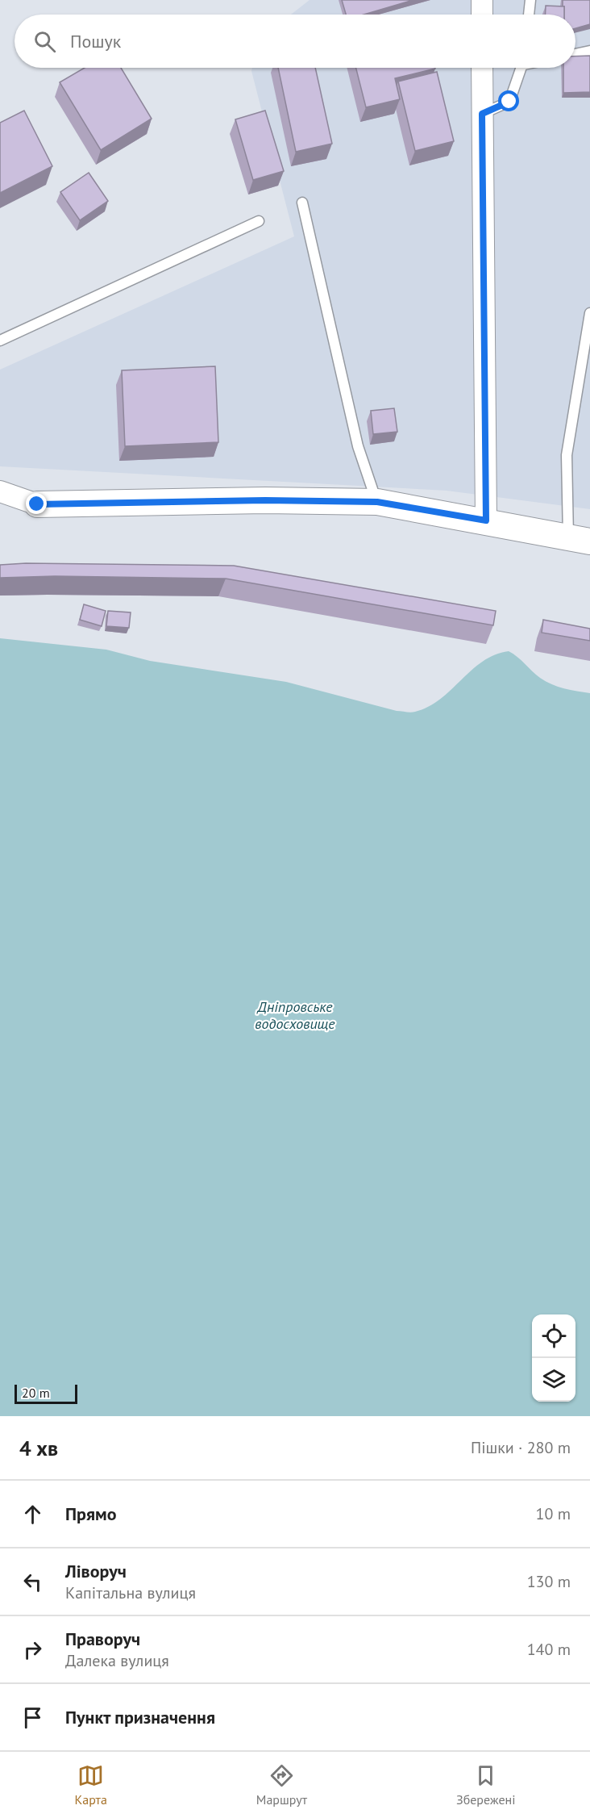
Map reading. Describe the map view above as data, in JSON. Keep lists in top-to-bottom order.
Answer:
{
  "water": ["Дніпровське водосховище"],
  "scale_bar": "20 m",
  "page": {
    "search": "Пошук",
    "scale": "20 m",
    "heading": ["4 хв", "Пішки · 280 m"],
    "list": [
      ["Прямо", "10 m"],
      ["Ліворуч", "Капітальна вулиця", "130 m"],
      ["Праворуч", "Далека вулиця", "140 m"],
      "Пункт призначення"
    ],
    "nav": ["Карта", "Маршрут", "Збережені"]
  }
}
